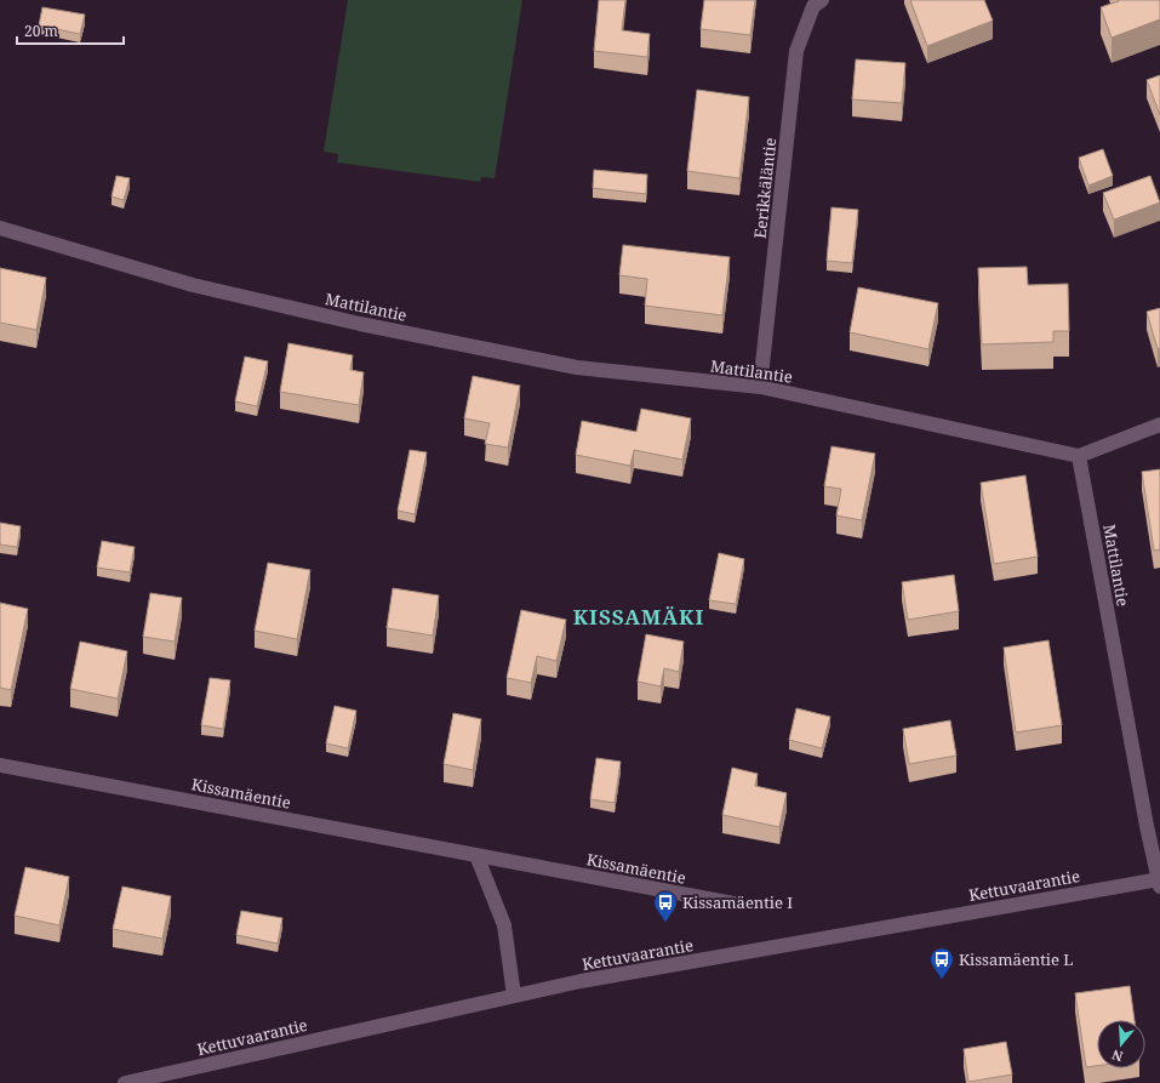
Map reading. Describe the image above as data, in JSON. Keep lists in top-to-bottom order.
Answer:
{
  "streets": {
    "street": [
      "Eerikkäläntie",
      "Mattilantie",
      "Kissamäentie",
      "Kettuvaarantie"
    ]
  },
  "crossings": [
    ["Eerikkäläntie", "Mattilantie"],
    ["Mattilantie", "Kettuvaarantie"]
  ],
  "districts": ["KISSAMÄKI"],
  "places": {
    "bus stop": ["Kissamäentie I", "Kissamäentie L"]
  },
  "scale_bar": "20 m",
  "north": "bottom"
}
